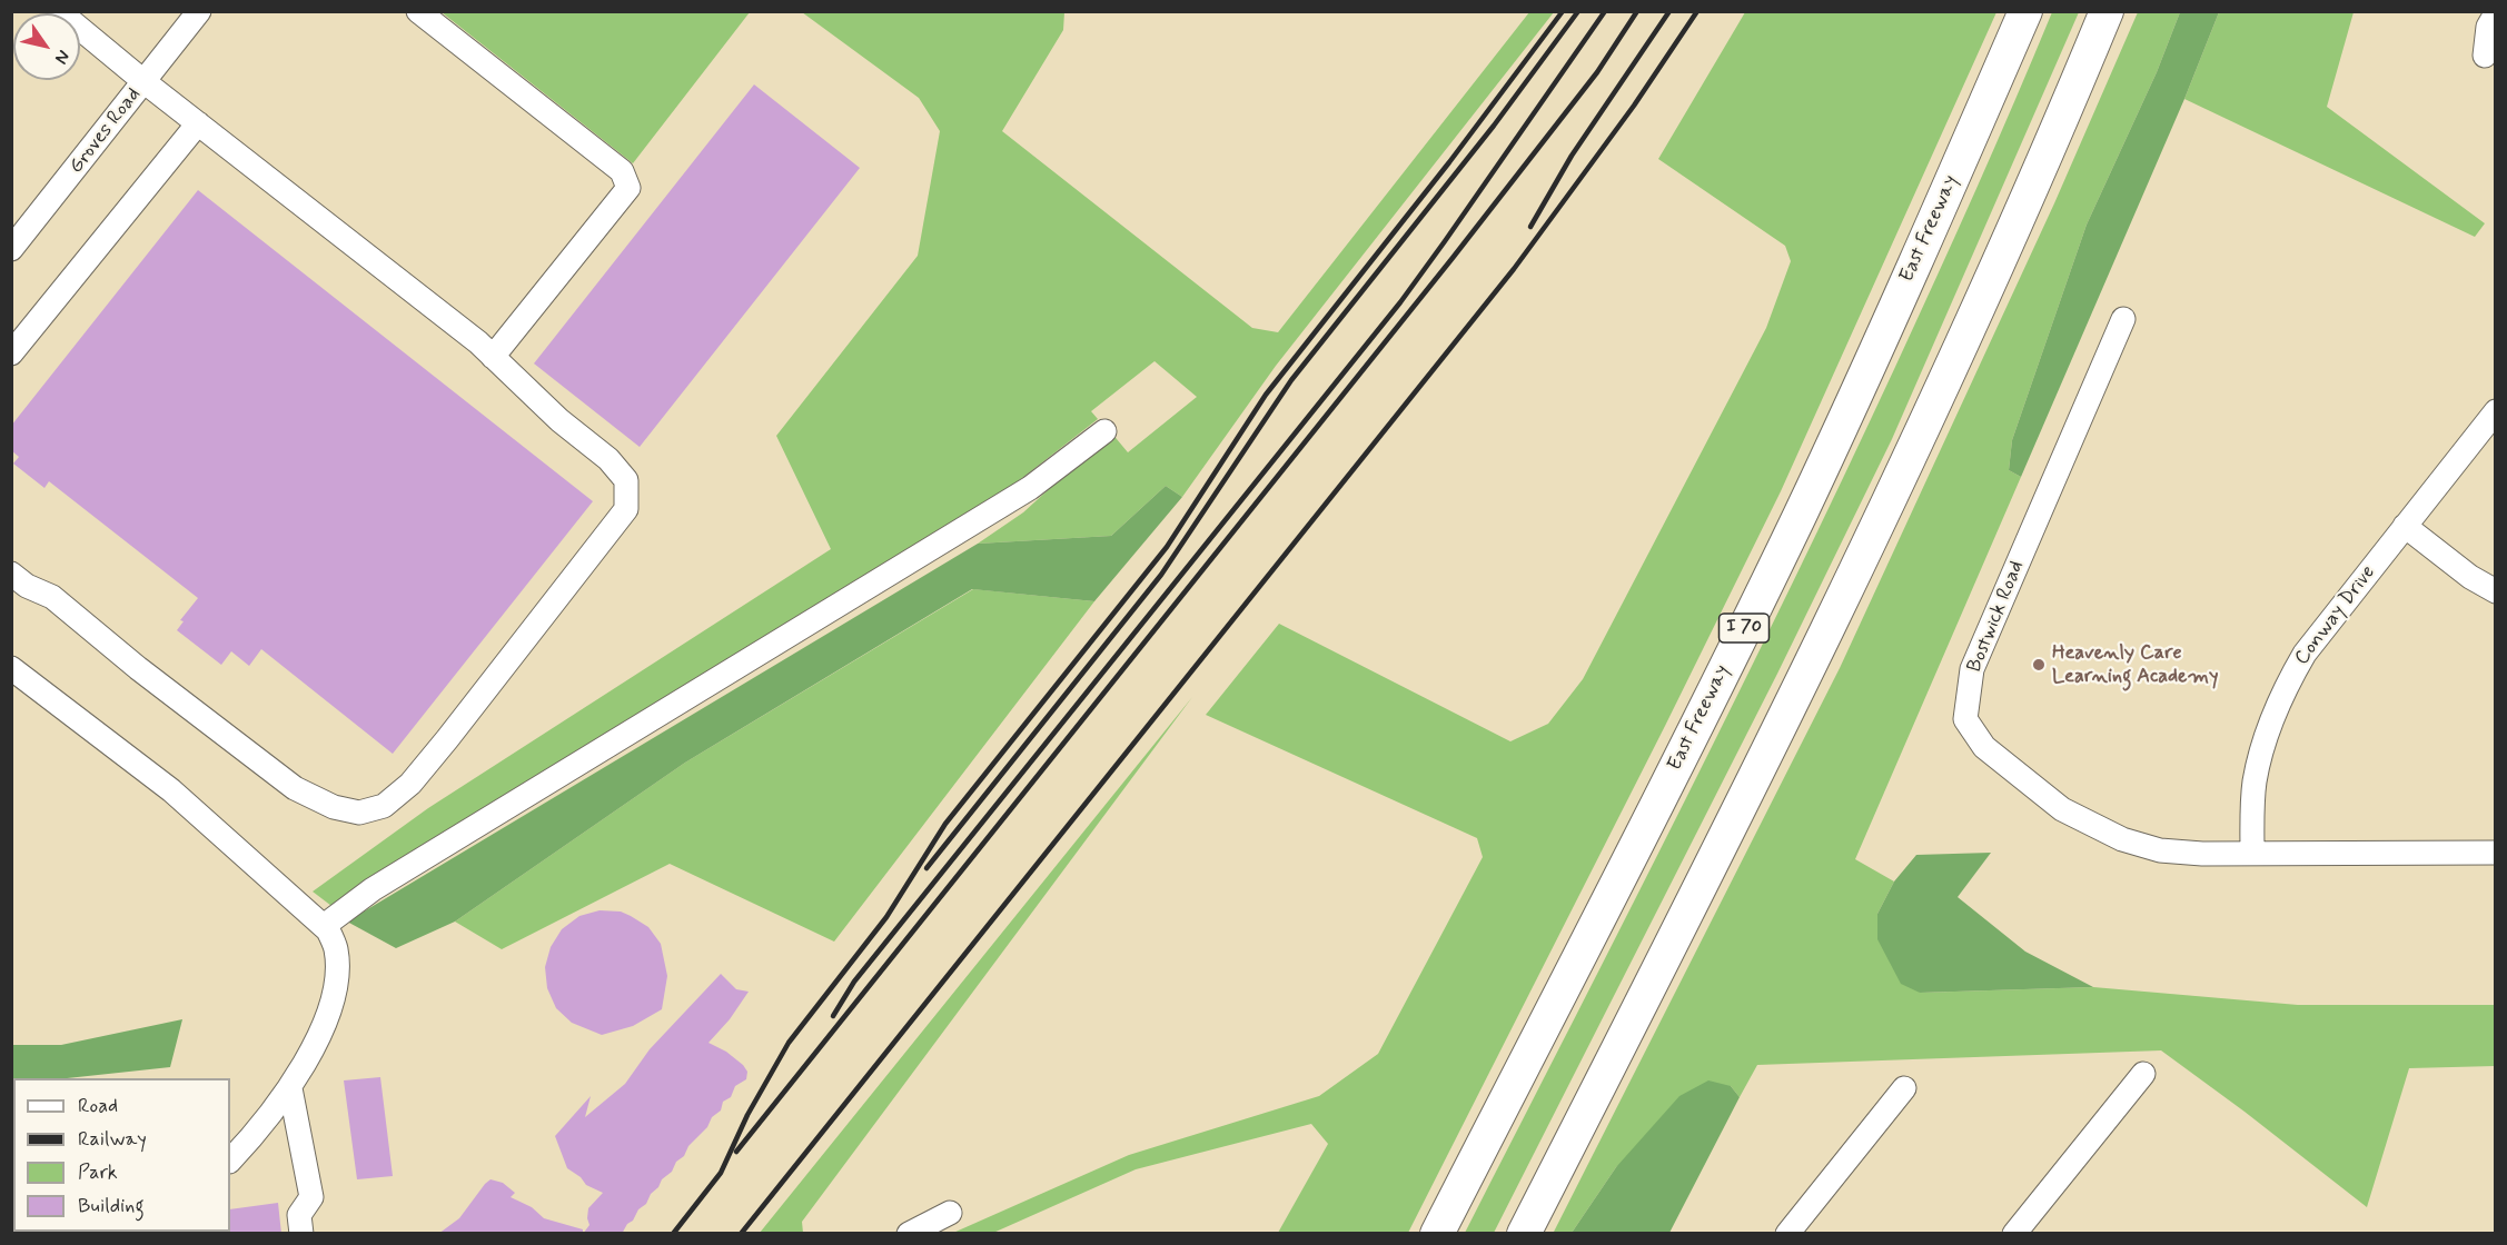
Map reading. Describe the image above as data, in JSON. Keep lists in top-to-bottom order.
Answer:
{
  "streets": {
    "highway": ["East Freeway", "I 70"],
    "street": ["Groves Road", "Conway Drive", "Bostwick Road"]
  },
  "crossings": [
    ["Conway Drive", "Bostwick Road"]
  ],
  "places": ["Heavenly Care Learning Academy"],
  "legend": [
    "Road",
    "Railway",
    "Park",
    "Building"
  ],
  "north": "bottom right"
}
